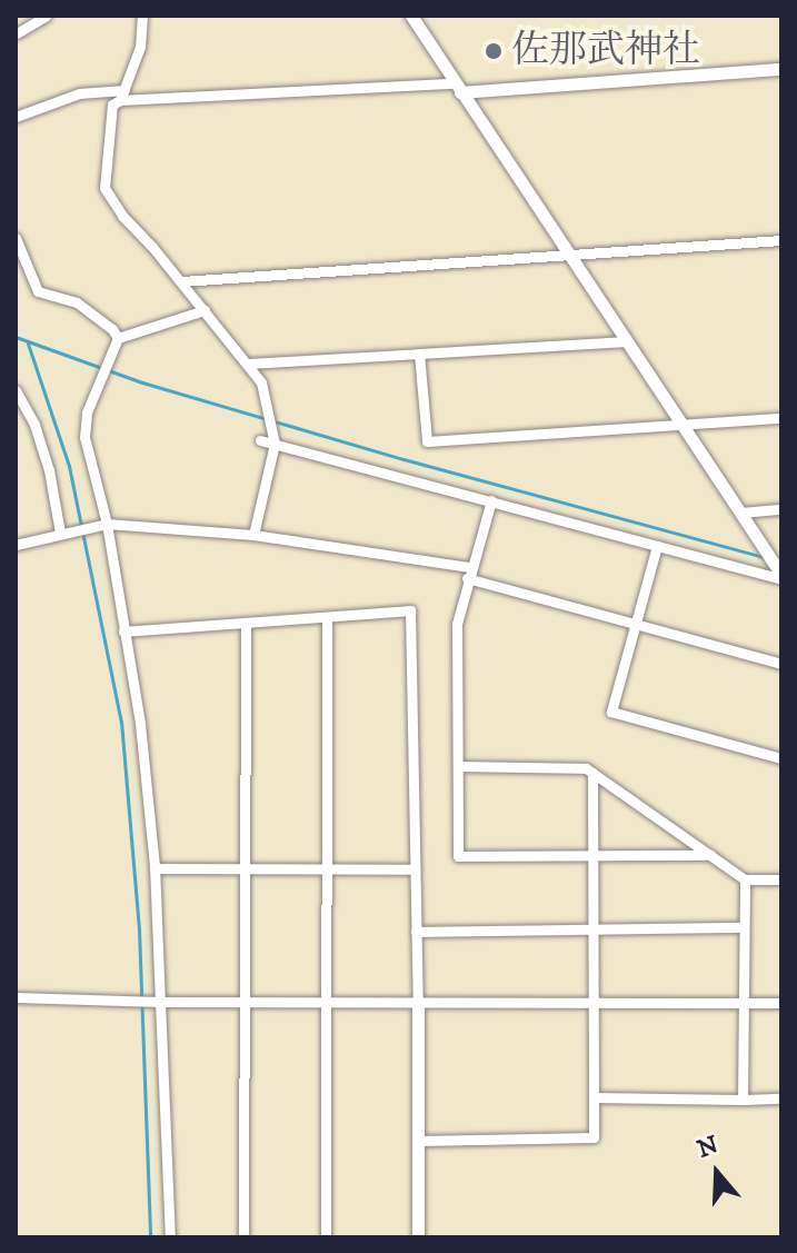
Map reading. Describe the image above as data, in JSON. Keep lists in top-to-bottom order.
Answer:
{
  "places": ["佐那武神社"],
  "north": "top"
}
